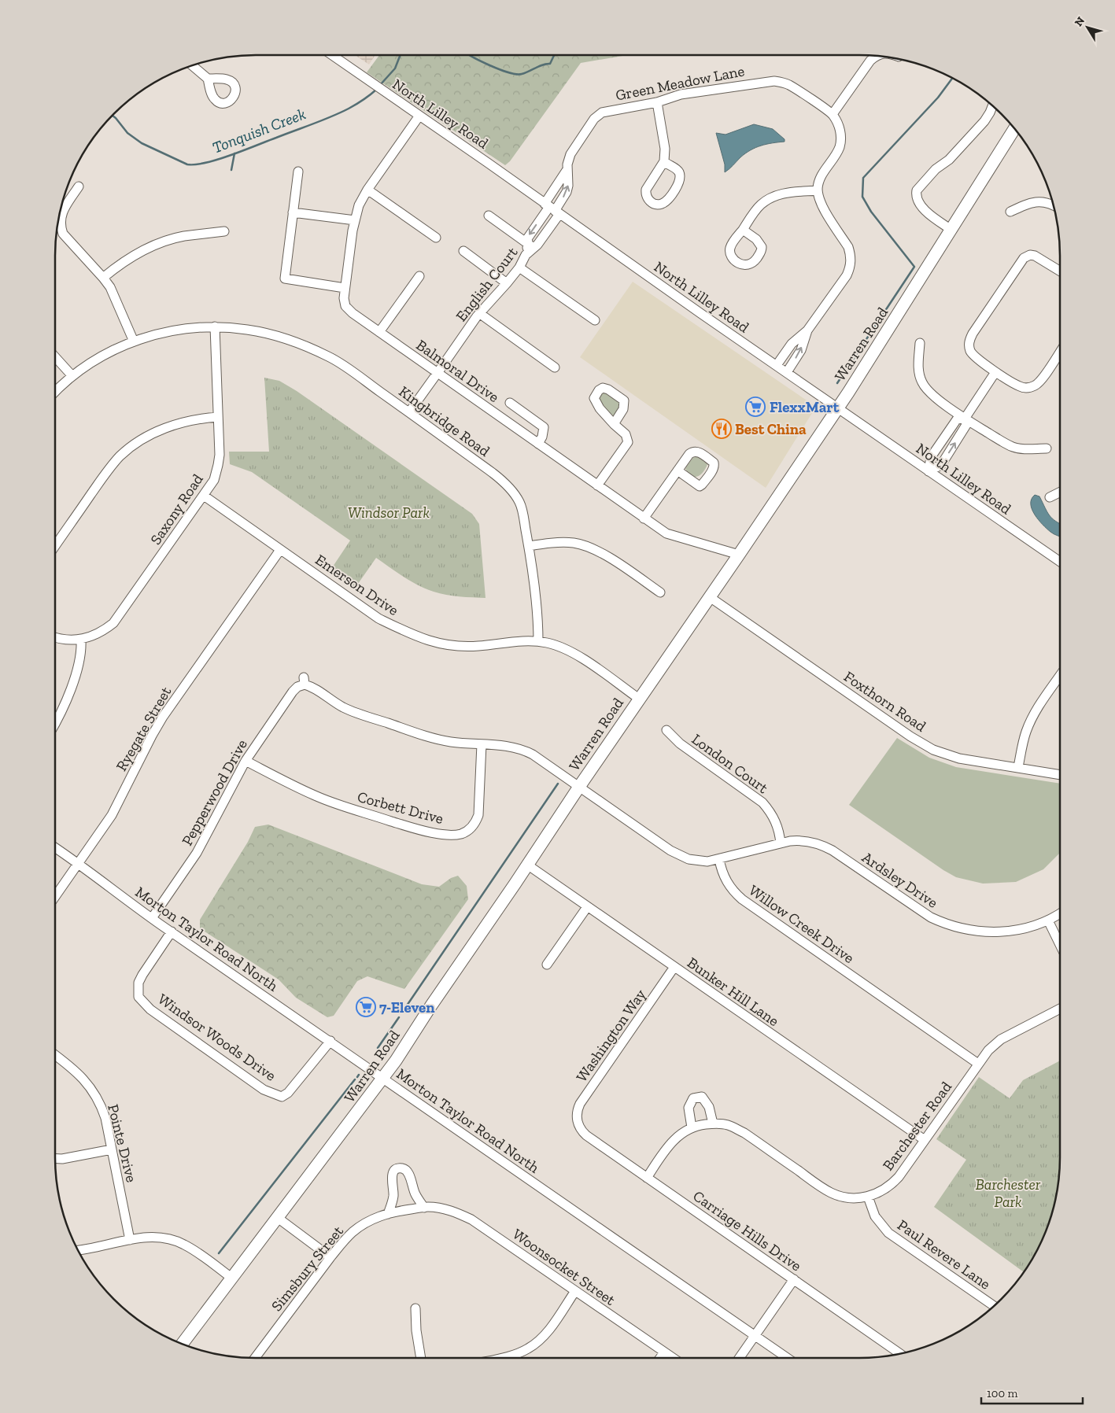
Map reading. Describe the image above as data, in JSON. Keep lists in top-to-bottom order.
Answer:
{
  "streets": {
    "main road": ["Warren Road"],
    "street": [
      "Green Meadow Lane",
      "North Lilley Road",
      "English Court",
      "Balmoral Drive",
      "Kingbridge Road",
      "Saxony Road",
      "Emerson Drive",
      "Foxthorn Road",
      "Ryegate Street",
      "London Court",
      "Pepperwood Drive",
      "Corbett Drive",
      "Ardsley Drive",
      "Willow Creek Drive",
      "Morton Taylor Road North",
      "Bunker Hill Lane",
      "Washington Way",
      "Windsor Woods Drive",
      "Barchester Road",
      "Pointe Drive",
      "Carriage Hills Drive",
      "Paul Revere Lane",
      "Woonsocket Street",
      "Simsbury Street"
    ]
  },
  "crossings": [
    ["Green Meadow Lane", "North Lilley Road"],
    ["Green Meadow Lane", "English Court"],
    ["North Lilley Road", "English Court"],
    ["North Lilley Road", "Warren Road"],
    ["North Lilley Road", "Balmoral Drive"],
    ["English Court", "Balmoral Drive"],
    ["English Court", "Kingbridge Road"],
    ["Warren Road", "Balmoral Drive"],
    ["Warren Road", "Emerson Drive"],
    ["Warren Road", "Foxthorn Road"],
    ["Warren Road", "Morton Taylor Road North"],
    ["Warren Road", "Bunker Hill Lane"],
    ["Kingbridge Road", "Saxony Road"],
    ["Kingbridge Road", "Emerson Drive"],
    ["Saxony Road", "Emerson Drive"],
    ["Emerson Drive", "Ryegate Street"],
    ["Ryegate Street", "Morton Taylor Road North"],
    ["London Court", "Ardsley Drive"],
    ["Pepperwood Drive", "Corbett Drive"],
    ["Pepperwood Drive", "Morton Taylor Road North"],
    ["Ardsley Drive", "Willow Creek Drive"],
    ["Willow Creek Drive", "Barchester Road"],
    ["Morton Taylor Road North", "Windsor Woods Drive"],
    ["Bunker Hill Lane", "Washington Way"],
    ["Bunker Hill Lane", "Barchester Road"],
    ["Washington Way", "Carriage Hills Drive"],
    ["Barchester Road", "Carriage Hills Drive"],
    ["Barchester Road", "Paul Revere Lane"],
    ["Woonsocket Street", "Simsbury Street"]
  ],
  "water": ["Tonquish Creek"],
  "parks": ["Windsor Park", "Barchester Park"],
  "places": {
    "supermarket": ["FlexxMart", "7-Eleven"],
    "restaurant": ["Best China"]
  },
  "scale_bar": "100 m",
  "north": "top left"
}
